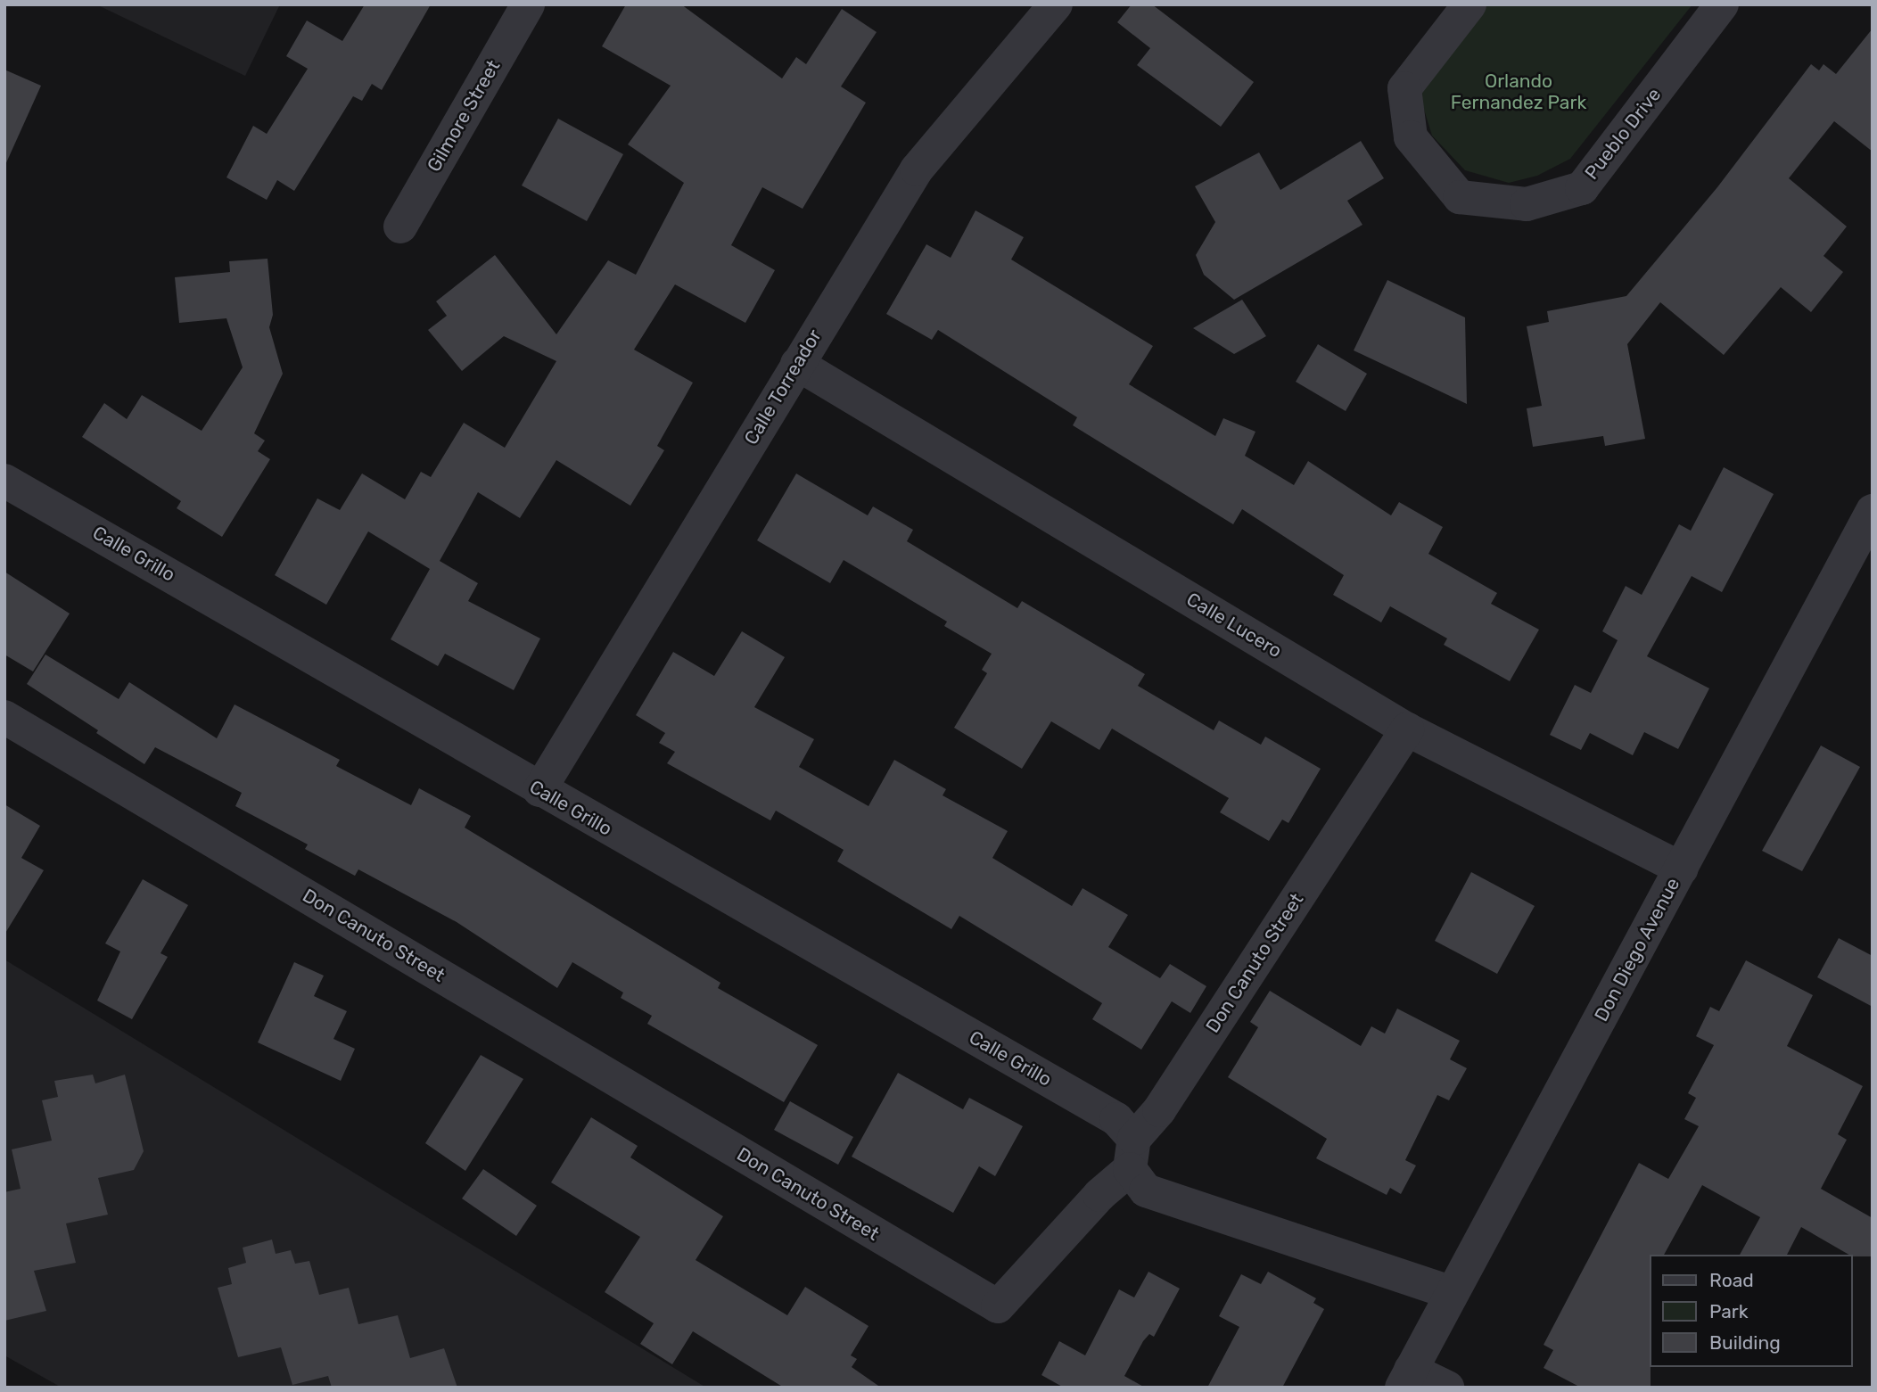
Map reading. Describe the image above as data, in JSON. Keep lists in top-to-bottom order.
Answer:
{
  "streets": {
    "street": [
      "Gilmore Street",
      "Pueblo Drive",
      "Calle Torreador",
      "Calle Grillo",
      "Calle Lucero",
      "Don Canuto Street",
      "Don Diego Avenue"
    ]
  },
  "crossings": [
    ["Calle Torreador", "Calle Grillo"],
    ["Calle Torreador", "Calle Lucero"],
    ["Calle Grillo", "Don Canuto Street"],
    ["Calle Grillo", "Don Diego Avenue"],
    ["Calle Lucero", "Don Canuto Street"],
    ["Calle Lucero", "Don Diego Avenue"]
  ],
  "parks": ["Orlando Fernandez Park"],
  "legend": ["Road", "Park", "Building"]
}
